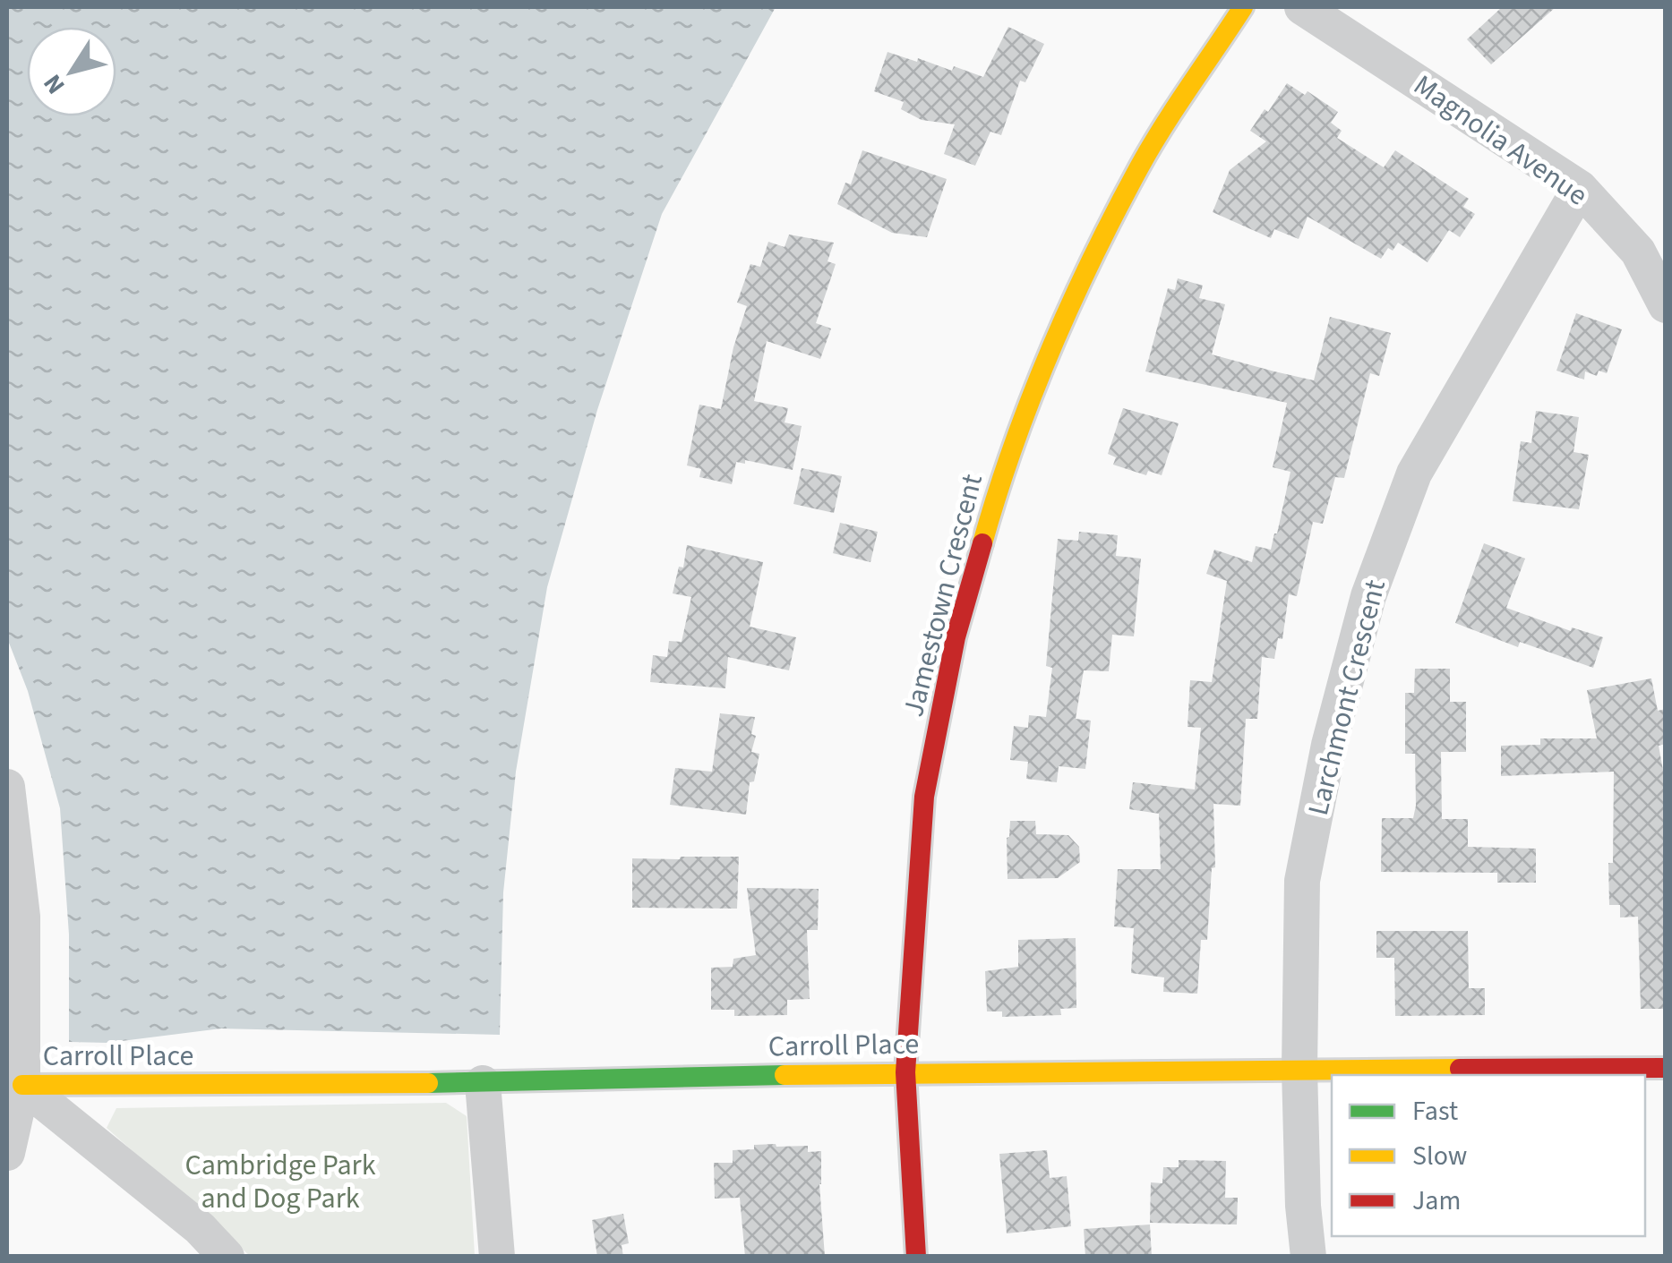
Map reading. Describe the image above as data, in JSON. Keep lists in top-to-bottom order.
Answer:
{
  "streets": {
    "street": [
      "Magnolia Avenue",
      "Jamestown Crescent",
      "Larchmont Crescent",
      "Carroll Place"
    ]
  },
  "crossings": [
    ["Magnolia Avenue", "Larchmont Crescent"],
    ["Jamestown Crescent", "Carroll Place"],
    ["Larchmont Crescent", "Carroll Place"]
  ],
  "parks": ["Cambridge Park and Dog Park"],
  "legend": ["Fast", "Slow", "Jam"],
  "north": "bottom left"
}
